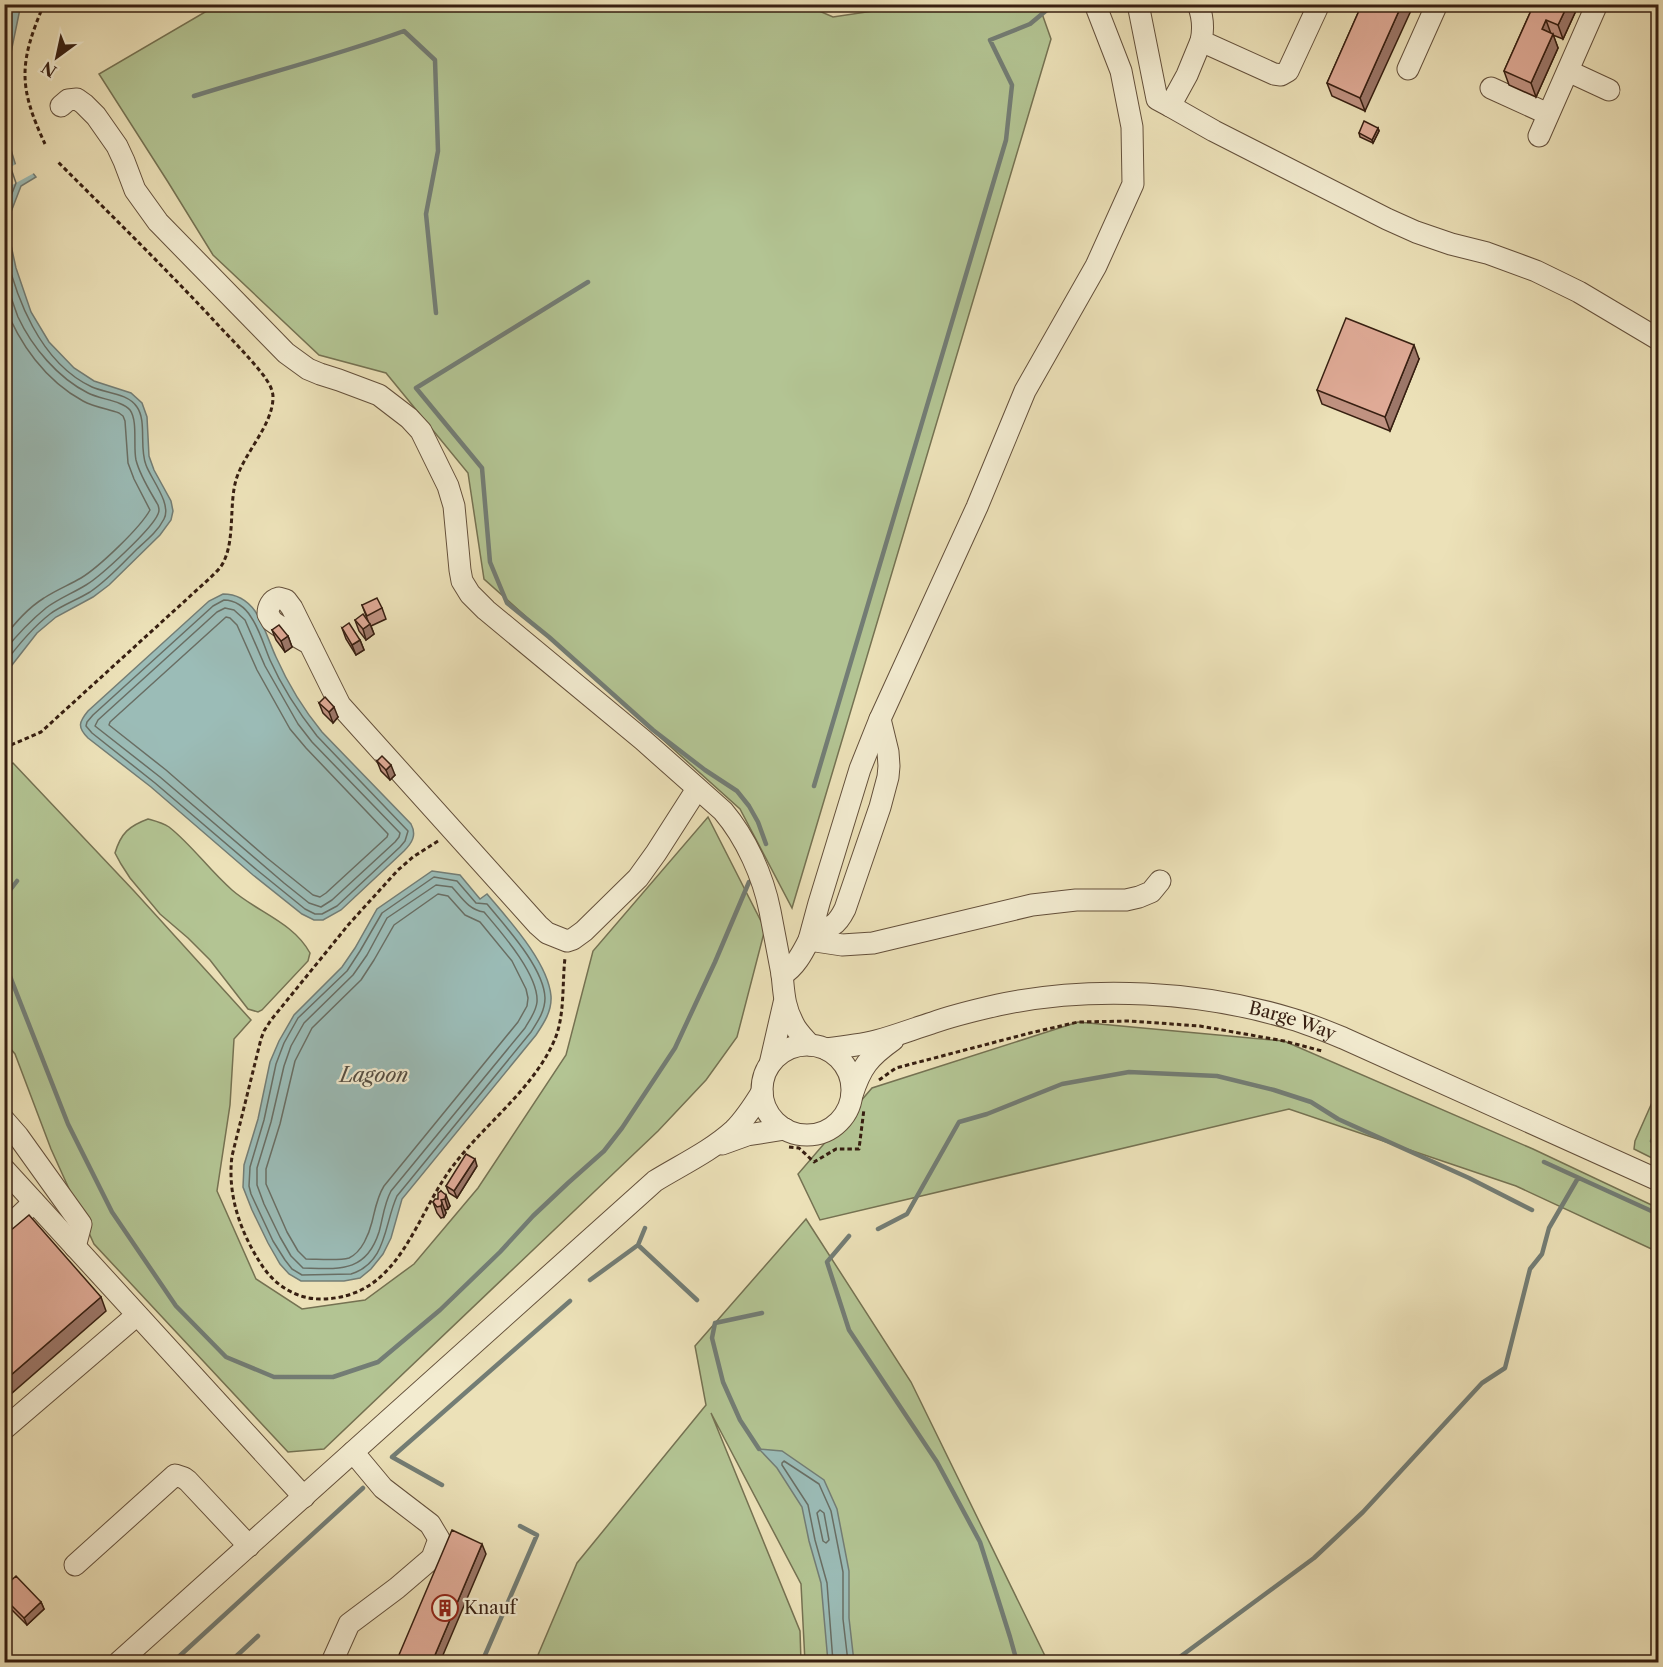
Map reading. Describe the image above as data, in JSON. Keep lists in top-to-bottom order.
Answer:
{
  "streets": {
    "street": ["Barge Way"]
  },
  "water": ["Lagoon"],
  "places": {
    "building": ["Knauf"]
  },
  "north": "bottom left"
}
